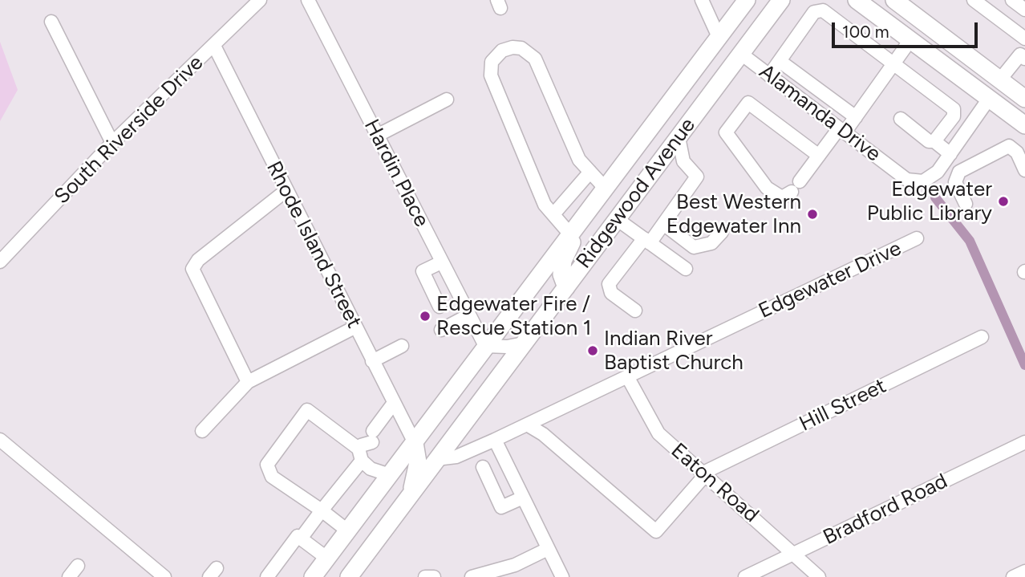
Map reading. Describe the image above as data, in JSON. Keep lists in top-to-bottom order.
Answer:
{
  "streets": {
    "main road": ["Ridgewood Avenue"],
    "street": [
      "Alamanda Drive",
      "South Riverside Drive",
      "Hardin Place",
      "Rhode Island Street",
      "Edgewater Drive",
      "Hill Street",
      "Eaton Road",
      "Bradford Road"
    ]
  },
  "crossings": [
    ["Alamanda Drive", "Ridgewood Avenue"],
    ["South Riverside Drive", "Rhode Island Street"],
    ["Hardin Place", "Ridgewood Avenue"],
    ["Ridgewood Avenue", "Rhode Island Street"],
    ["Ridgewood Avenue", "Edgewater Drive"],
    ["Edgewater Drive", "Eaton Road"],
    ["Hill Street", "Eaton Road"],
    ["Eaton Road", "Bradford Road"]
  ],
  "places": [
    "Edgewater Public Library",
    "Best Western Edgewater Inn",
    "Edgewater Fire / Rescue Station 1",
    "Indian River Baptist Church"
  ],
  "scale_bar": "100 m"
}
